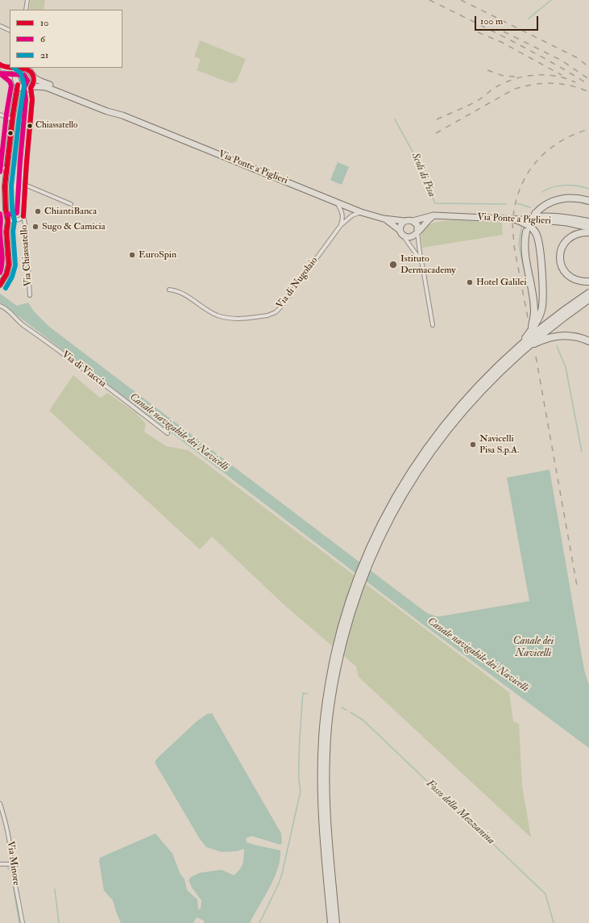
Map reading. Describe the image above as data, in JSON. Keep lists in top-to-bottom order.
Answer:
{
  "streets": {
    "main road": ["Via Ponte a Piglieri"],
    "street": [
      "Via Chiassatello",
      "Via di Nugolaio",
      "Via di Viaccia",
      "Via Minore"
    ]
  },
  "crossings": [
    ["Via Ponte a Piglieri", "Via Chiassatello"],
    ["Via Ponte a Piglieri", "Via di Nugolaio"]
  ],
  "water": [
    "Scoli di Pisa",
    "Canale navigabile dei Navicelli",
    "Canale dei Navicelli",
    "Fosso della Mezzanina"
  ],
  "places": [
    "Chiassatello",
    "ChiantiBanca",
    "Sugo & Camicia",
    "EuroSpin",
    "Istituto Dermacademy",
    "Hotel Galilei",
    "Navicelli Pisa S.p.A."
  ],
  "lines": ["transit line 10", "transit line 21", "transit line 6"],
  "legend": ["10", "6", "21"],
  "scale_bar": "100 m"
}
